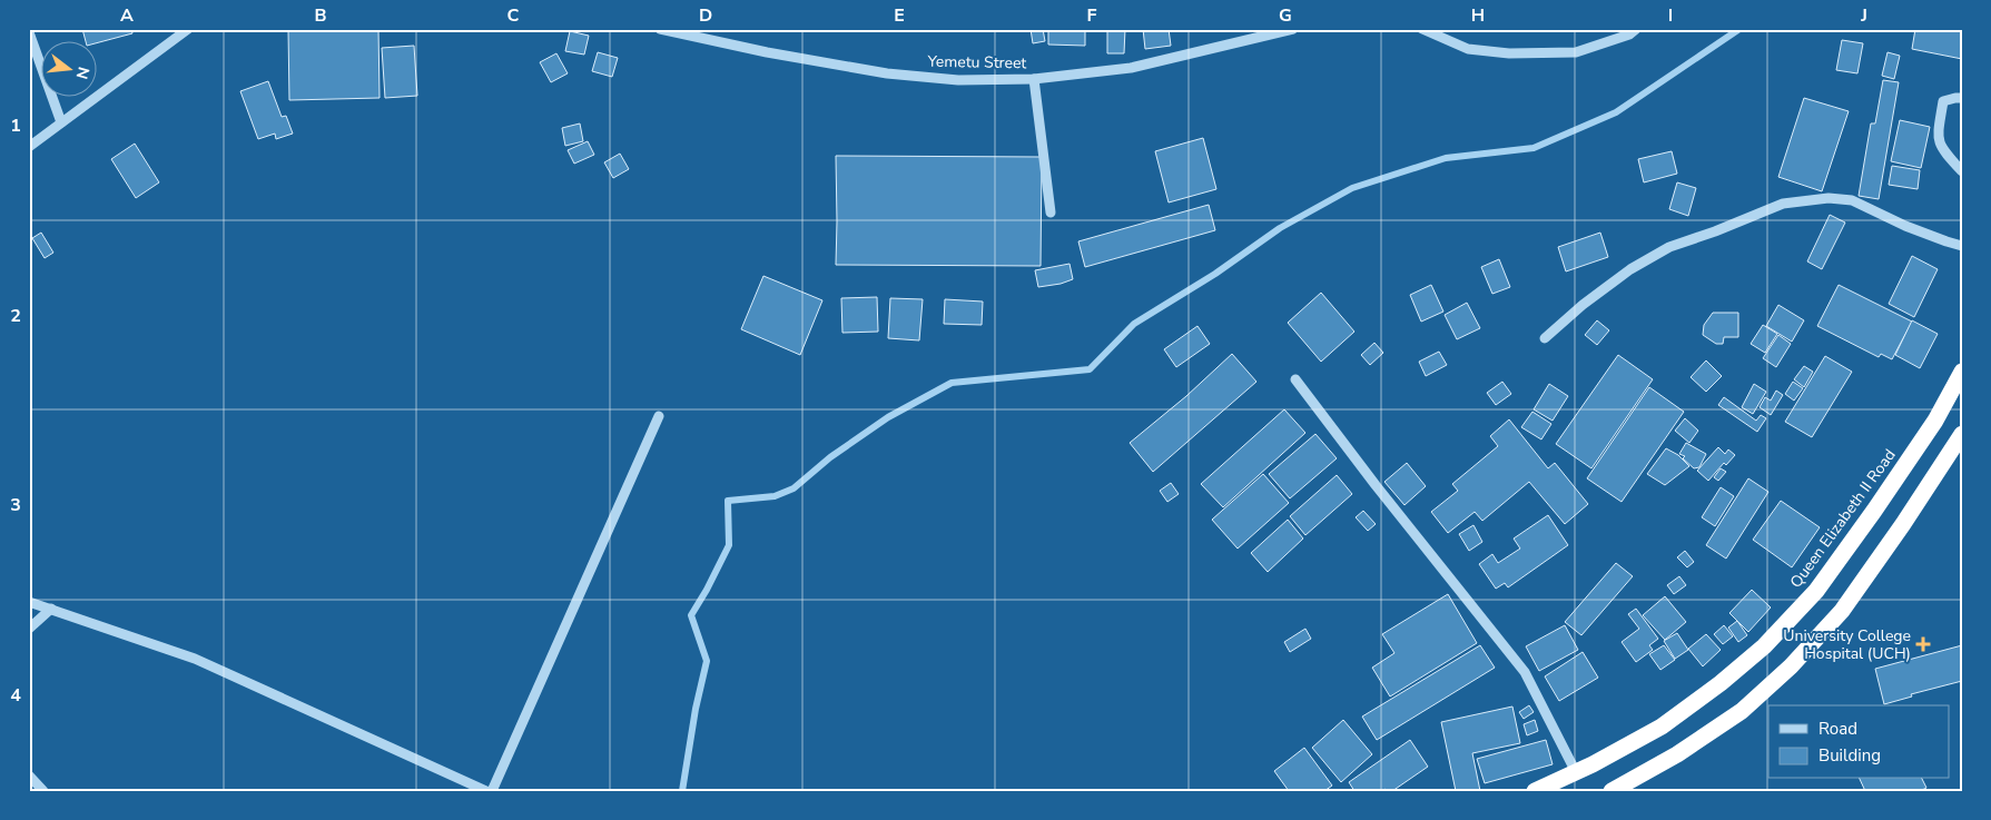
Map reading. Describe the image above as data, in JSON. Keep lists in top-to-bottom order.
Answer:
{
  "streets": {
    "highway": ["Queen Elizabeth II Road"],
    "street": ["Yemetu Street"]
  },
  "places": {
    "health": ["University College Hospital (UCH)"]
  },
  "legend": ["Road", "Building"],
  "north": "right",
  "grid": {
    "columns": [
      "A",
      "B",
      "C",
      "D",
      "E",
      "F",
      "G",
      "H",
      "I",
      "J"
    ],
    "rows": [
      "1",
      "2",
      "3",
      "4"
    ]
  }
}
